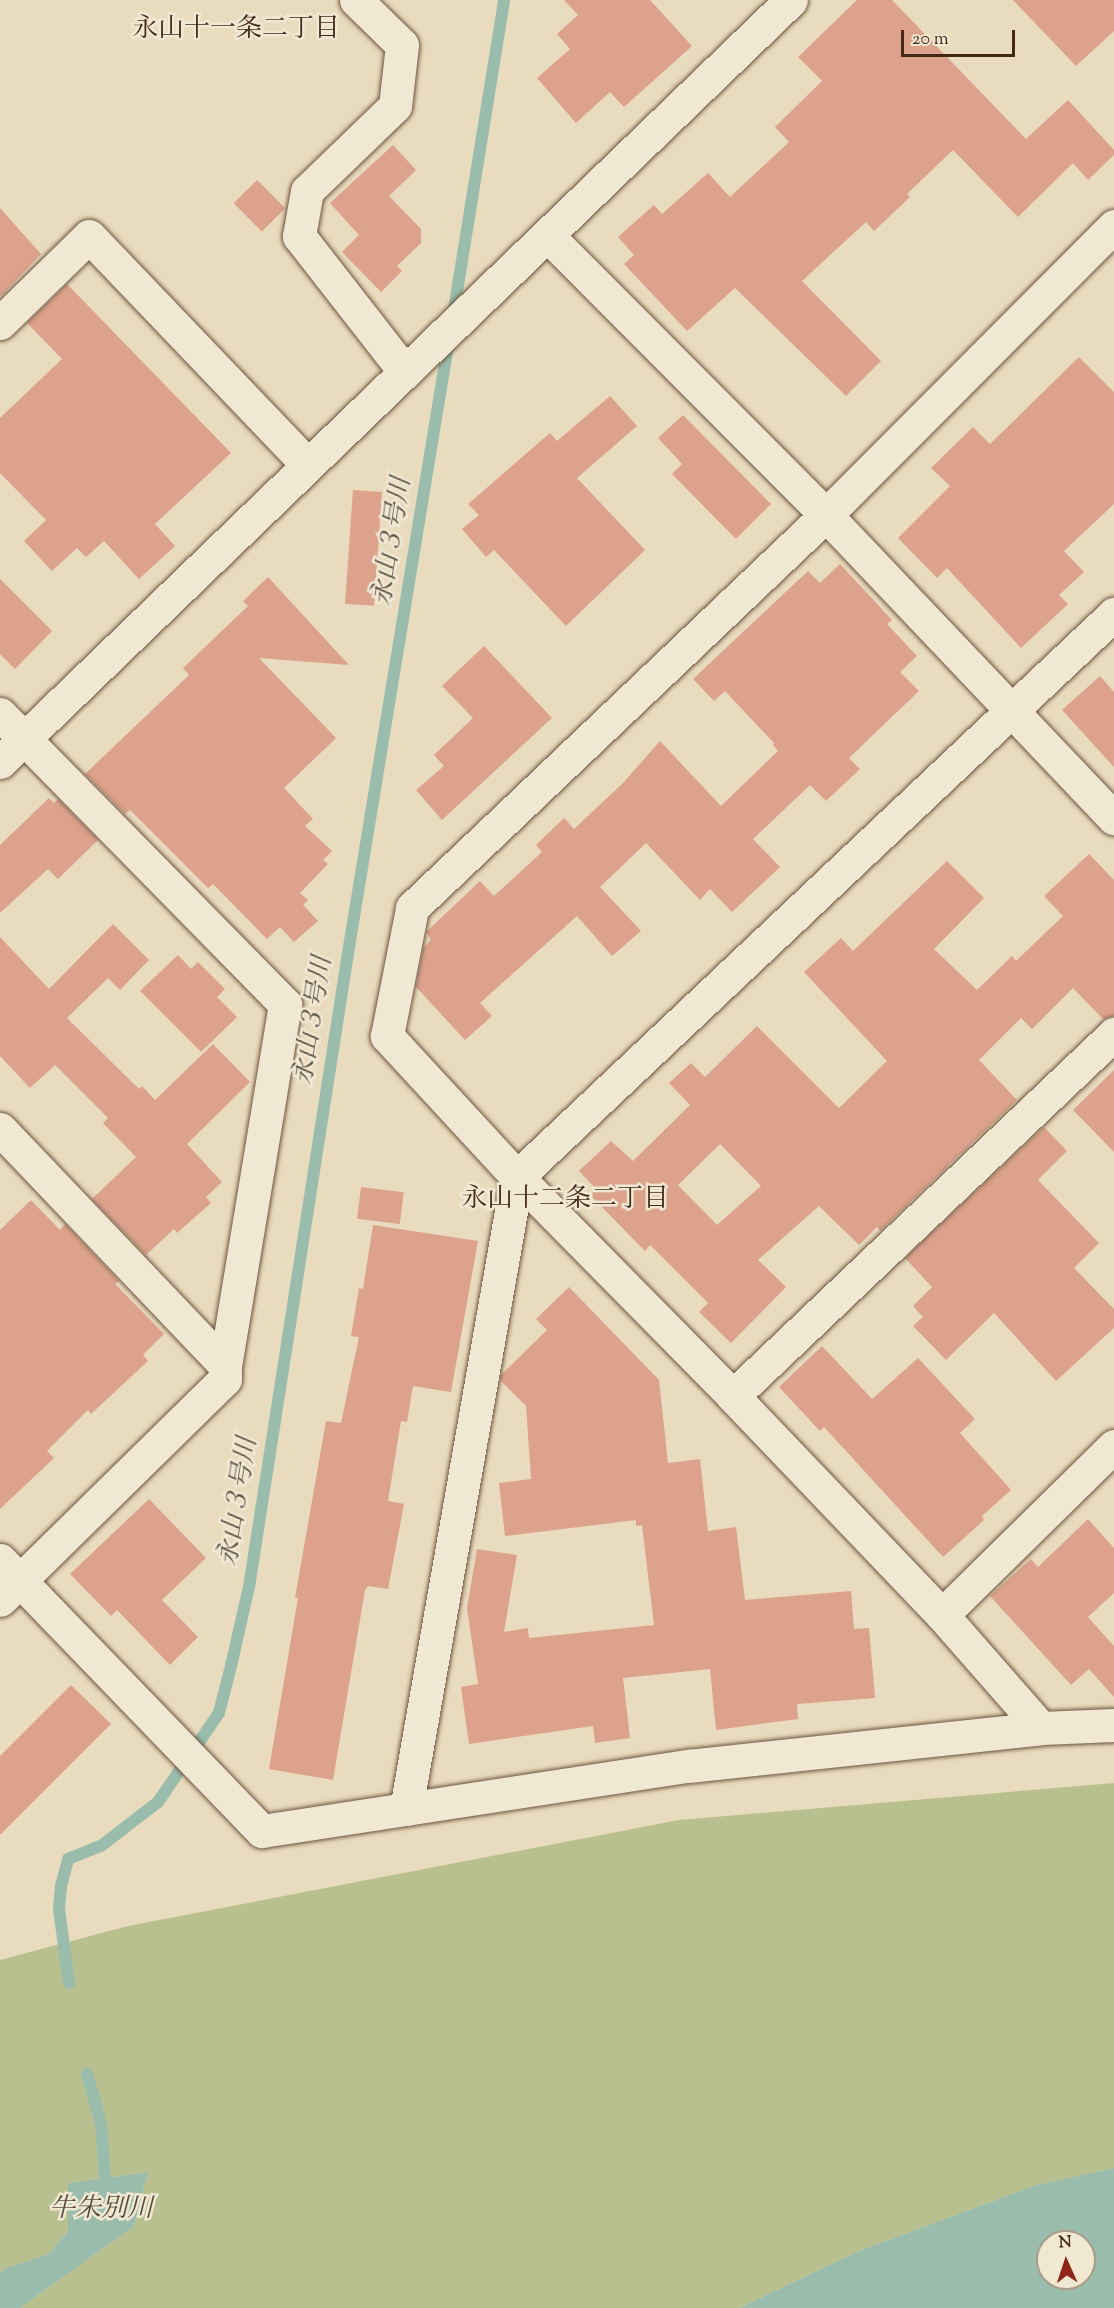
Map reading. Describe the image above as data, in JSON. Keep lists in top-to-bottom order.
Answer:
{
  "districts": ["永山十一条二丁目", "永山十二条二丁目"],
  "water": ["永山３号川", "牛朱別川"],
  "scale_bar": "20 m",
  "north": "top"
}
